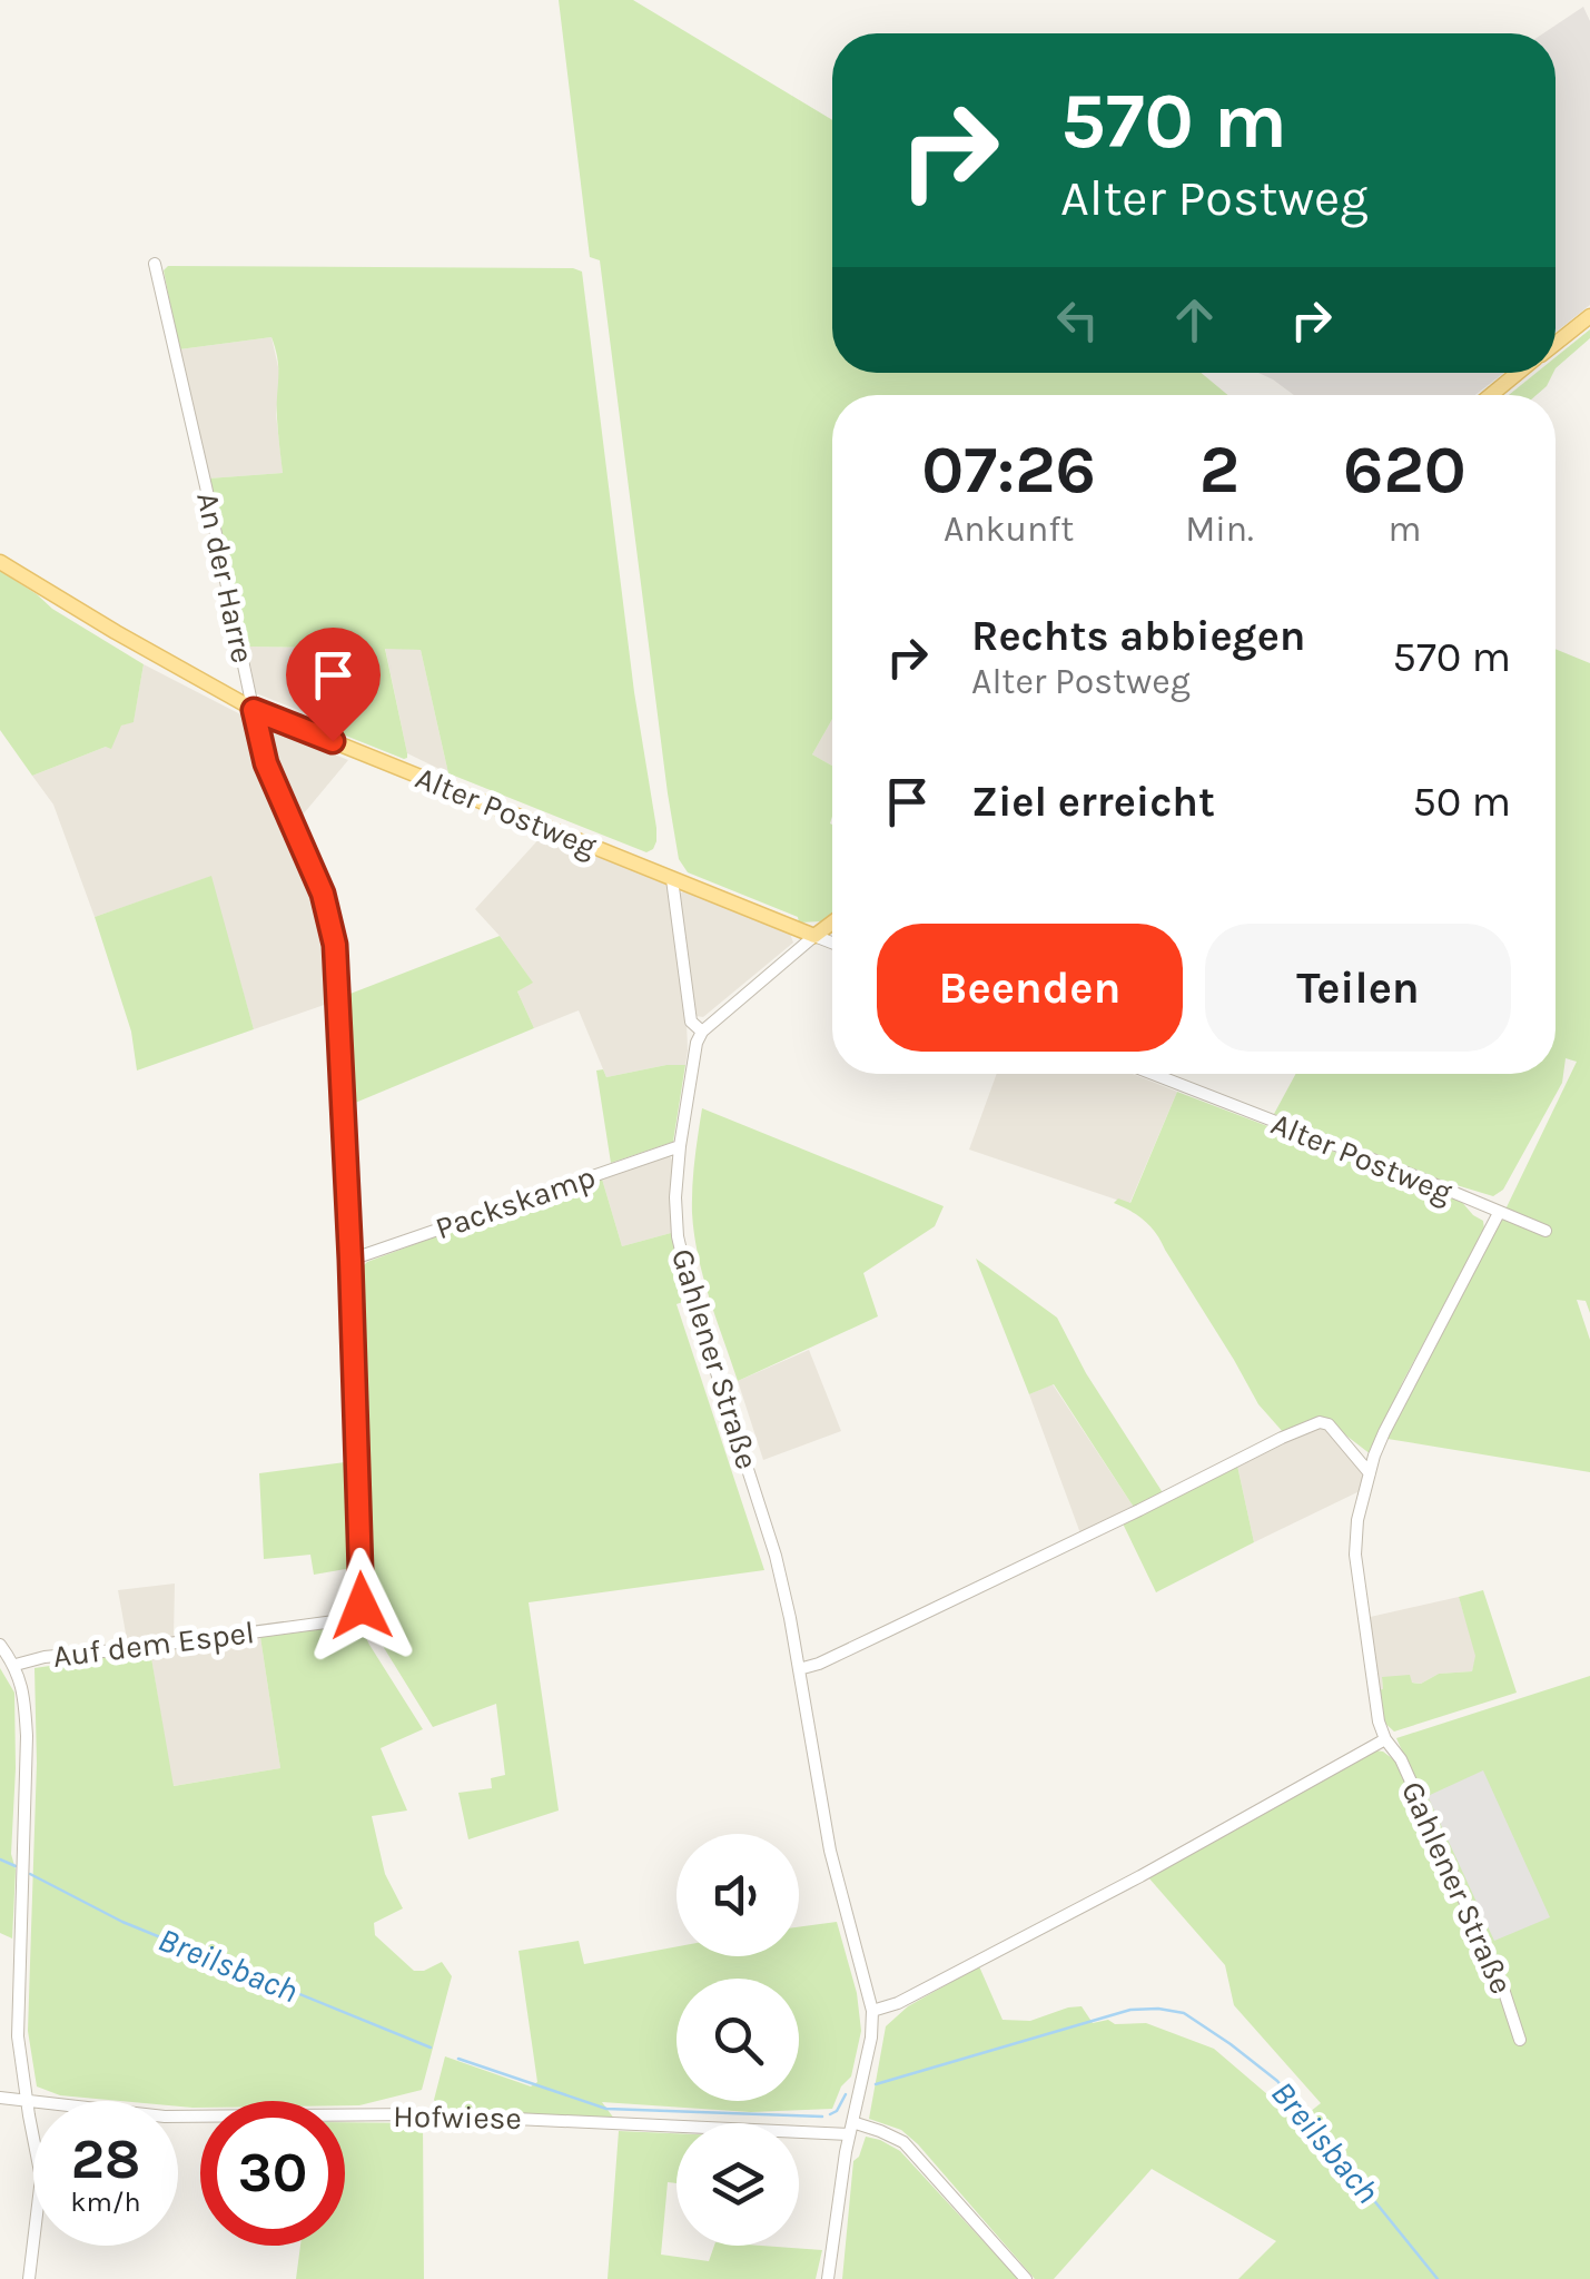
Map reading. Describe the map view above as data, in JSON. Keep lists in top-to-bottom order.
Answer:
{
  "streets": {
    "main road": ["Alter Postweg"],
    "street": [
      "An der Harre",
      "Packskamp",
      "Gahlener Straße",
      "Auf dem Espel",
      "Hofwiese"
    ]
  },
  "crossings": [
    ["An der Harre", "Alter Postweg"],
    ["An der Harre", "Packskamp"],
    ["An der Harre", "Auf dem Espel"],
    ["Alter Postweg", "Gahlener Straße"],
    ["Packskamp", "Gahlener Straße"],
    ["Gahlener Straße", "Hofwiese"],
    ["Auf dem Espel", "Hofwiese"]
  ],
  "water": ["Breilsbach"],
  "page": {
    "turn": ["570 m", "Alter Postweg"],
    "eta": [
      "07:26",
      "Ankunft",
      "2",
      "Min.",
      "620",
      "m"
    ],
    "list": [
      {
        "name": "Rechts abbiegen",
        "note": "Alter Postweg",
        "value": "570 m"
      },
      {
        "name": "Ziel erreicht",
        "value": "50 m"
      }
    ],
    "buttons": ["Beenden", "Teilen"],
    "speed": "28 km/h",
    "limit": "30"
  }
}
